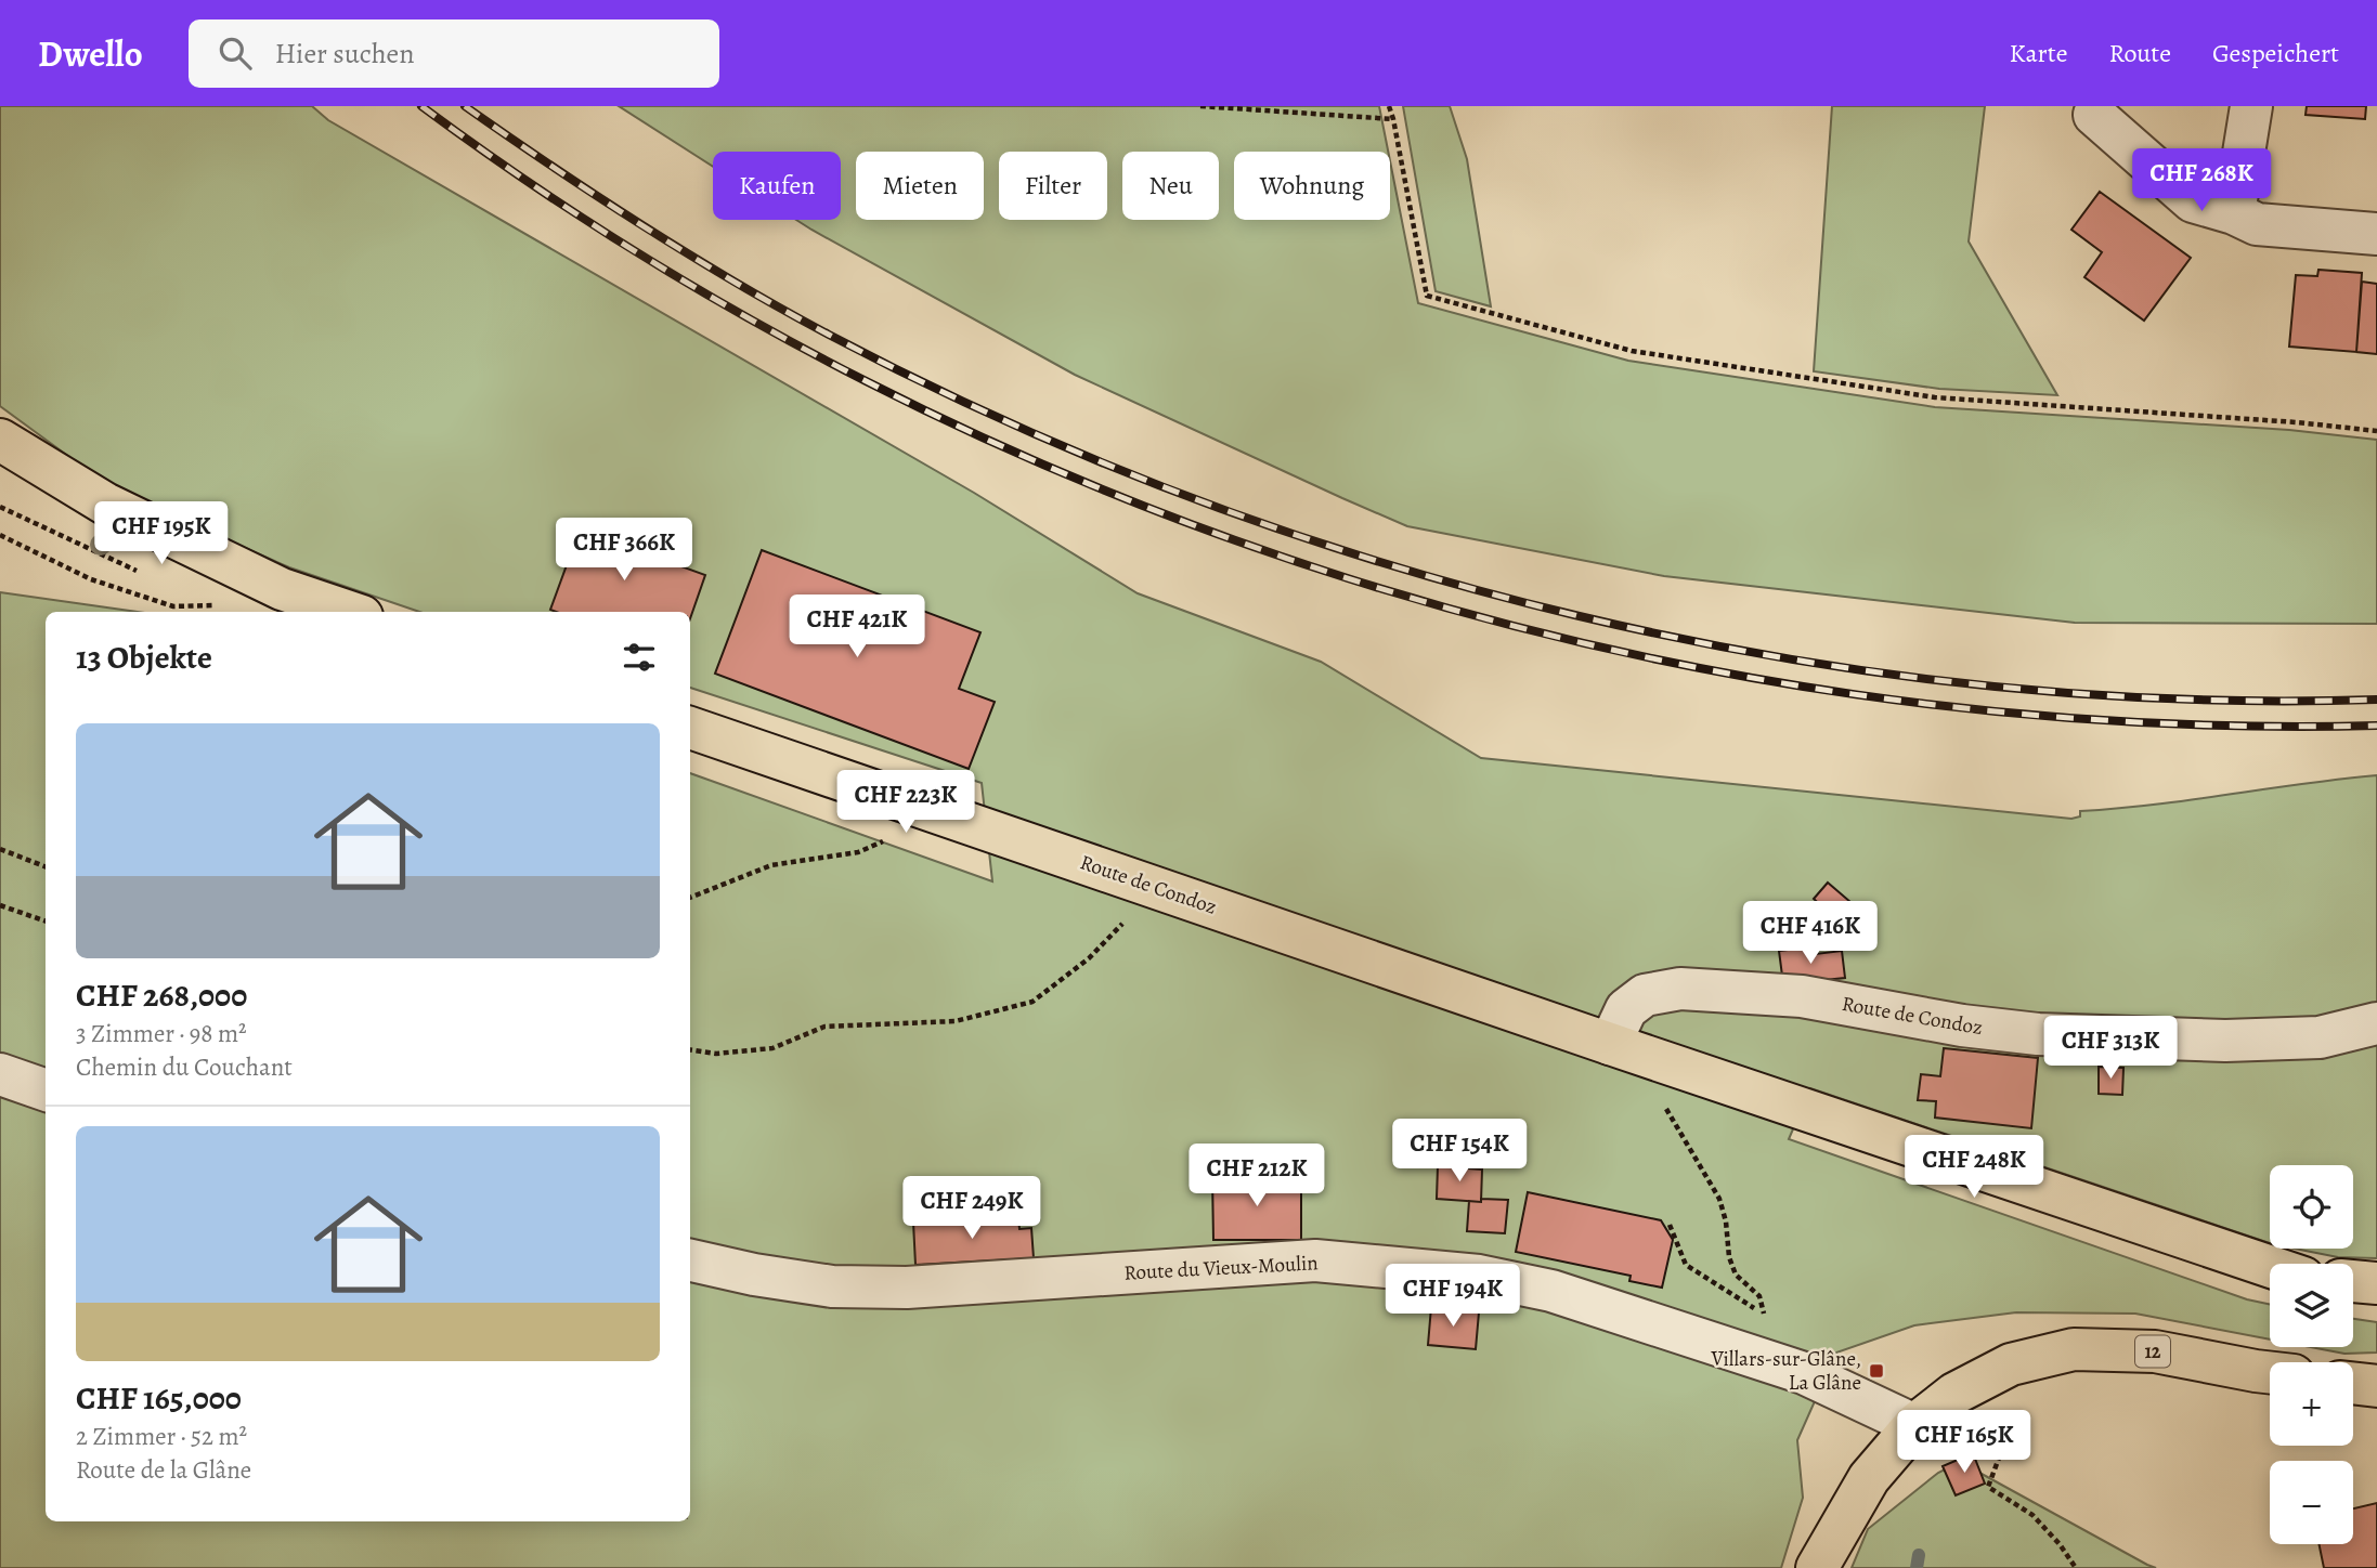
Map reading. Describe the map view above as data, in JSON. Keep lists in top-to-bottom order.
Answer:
{
  "streets": {
    "main road": ["Route de Condoz", "12"],
    "street": ["Route du Vieux-Moulin"]
  },
  "crossings": [
    ["Route du Vieux-Moulin", "12"]
  ],
  "places": {
    "transit": ["Villars-sur-Glâne, La Glâne"]
  },
  "page": {
    "header": "Dwello",
    "search": "Hier suchen",
    "nav": ["Karte", "Route", "Gespeichert"],
    "price": [
      "CHF 268K",
      "CHF 195K",
      "CHF 366K",
      "CHF 421K",
      "CHF 223K",
      "CHF 416K",
      "CHF 313K",
      "CHF 154K",
      "CHF 248K",
      "CHF 212K",
      "CHF 249K",
      "CHF 194K",
      "CHF 165K"
    ],
    "chip": [
      "Kaufen",
      "Mieten",
      "Filter",
      "Neu",
      "Wohnung"
    ],
    "heading": "13 Objekte",
    "list": [
      {
        "name": "CHF 268,000",
        "note": "3 Zimmer · 98 m² · Chemin du Couchant"
      },
      {
        "name": "CHF 165,000",
        "note": "2 Zimmer · 52 m² · Route de la Glâne"
      }
    ],
    "map_buttons": ["+", "−"]
  }
}
